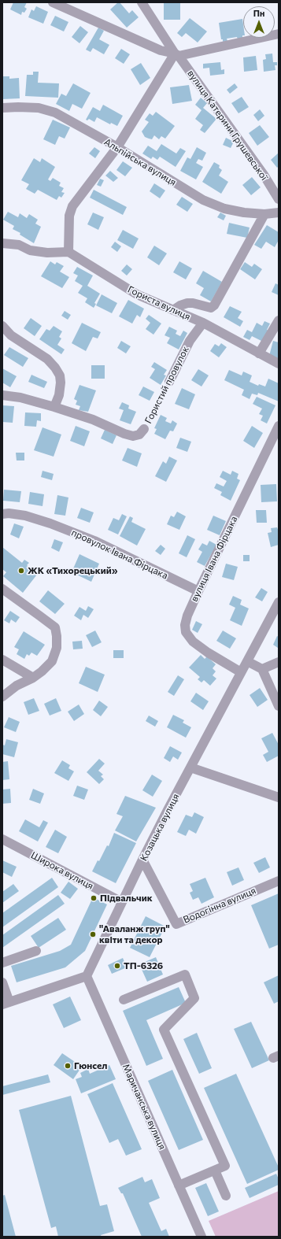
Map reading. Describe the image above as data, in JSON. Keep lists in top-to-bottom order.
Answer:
{
  "streets": {
    "street": [
      "вулиця Катерини Грушевської",
      "Альпійська вулиця",
      "Гориста вулиця",
      "Гористий провулок",
      "провулок Івана Фірцака",
      "вулиця Івана Фірцака",
      "Козацька вулиця",
      "Широка вулиця",
      "Водогінна вулиця",
      "Маричанська вулиця"
    ]
  },
  "crossings": [
    ["Гориста вулиця", "Гористий провулок"],
    ["провулок Івана Фірцака", "вулиця Івана Фірцака"],
    ["вулиця Івана Фірцака", "Козацька вулиця"],
    ["Козацька вулиця", "Широка вулиця"],
    ["Козацька вулиця", "Водогінна вулиця"],
    ["Козацька вулиця", "Маричанська вулиця"]
  ],
  "places": [
    "ЖК «Тихорецький»",
    "Підвальчик",
    "\"Аваланж груп\" квіти та декор",
    "ТП-6326",
    "Гюнсел"
  ],
  "north": "top"
}
